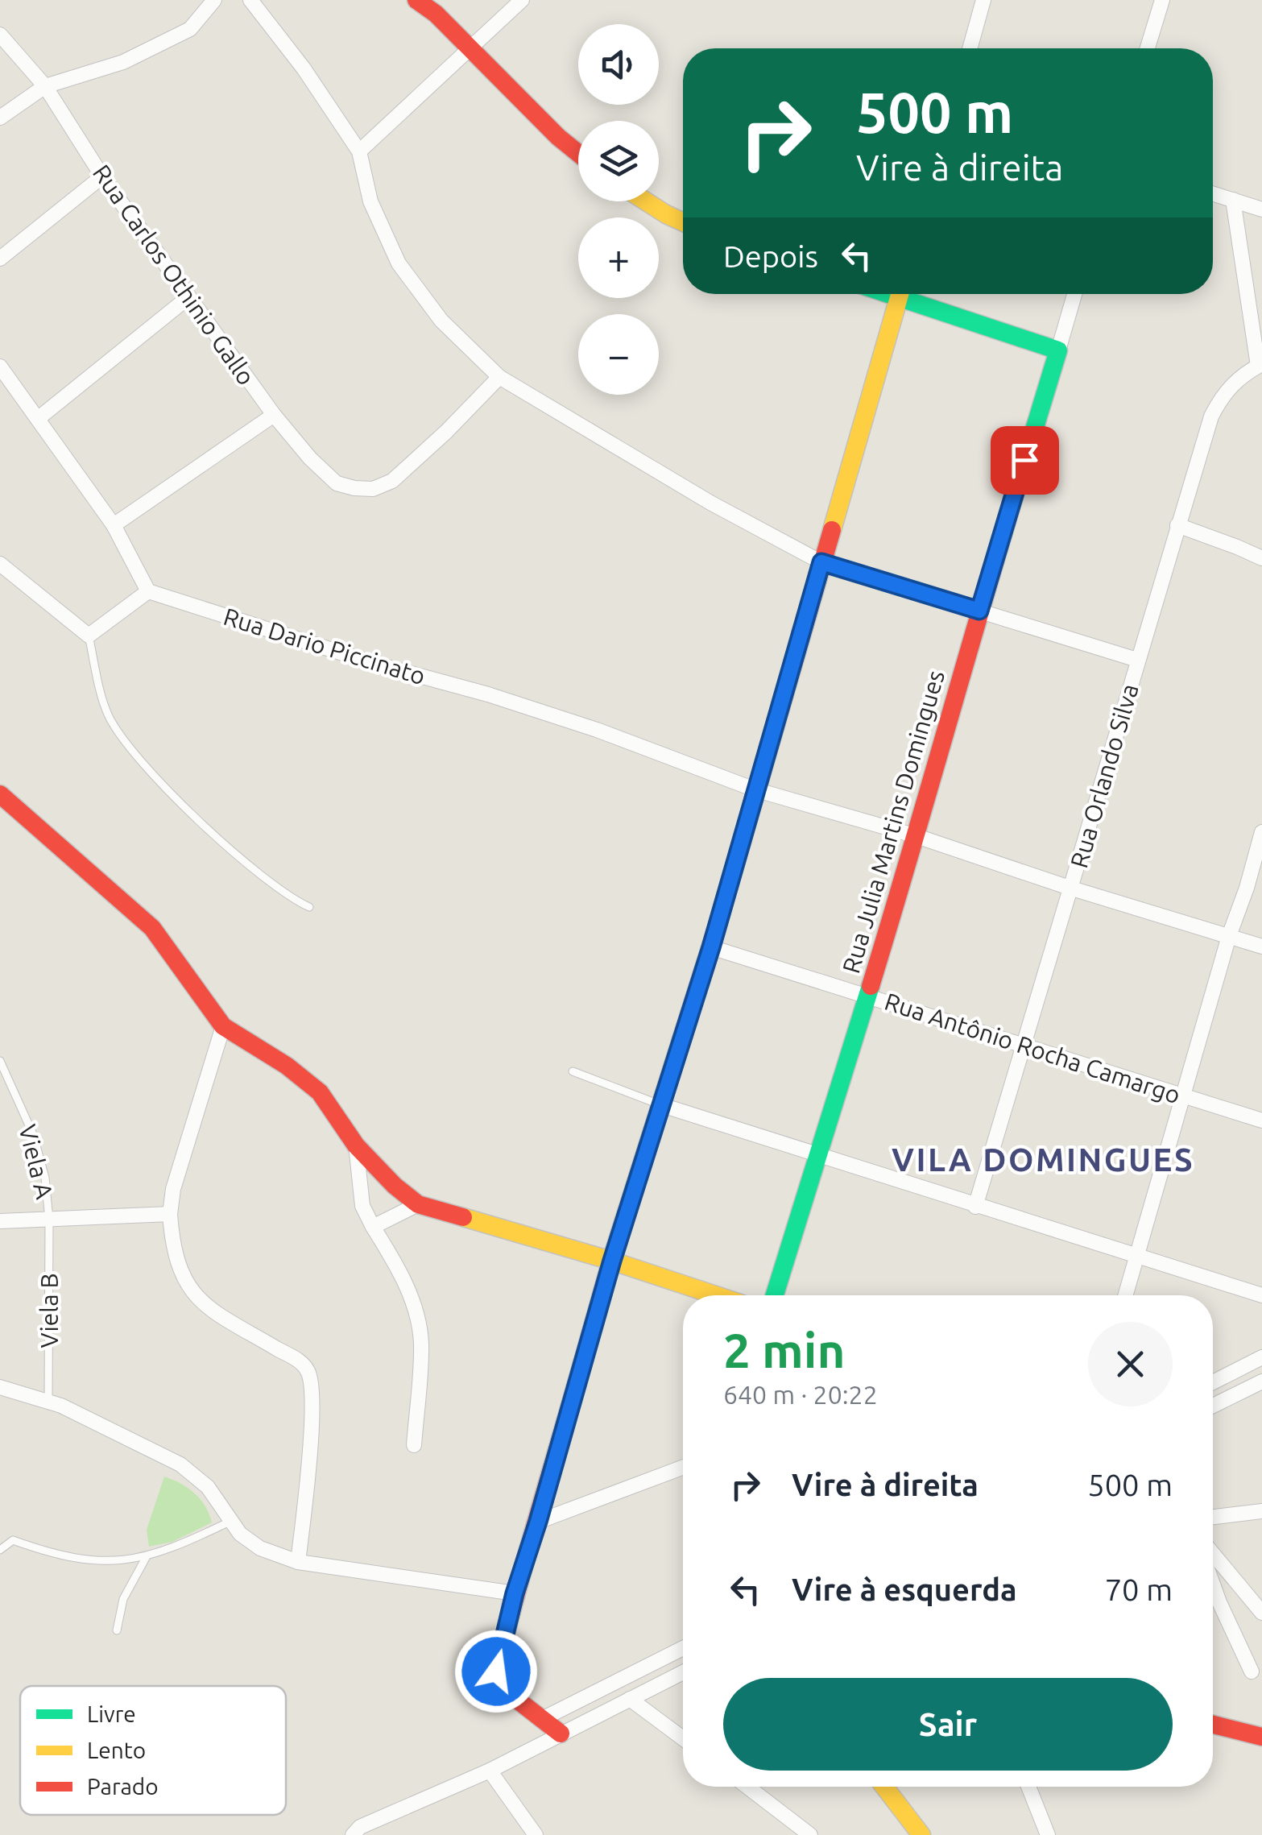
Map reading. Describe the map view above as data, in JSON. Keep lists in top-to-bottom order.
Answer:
{
  "streets": {
    "street": [
      "Rua Carlos Othinio Gallo",
      "Rua Dario Piccinato",
      "Rua Orlando Silva",
      "Rua Julia Martins Domingues",
      "Rua Antônio Rocha Camargo"
    ],
    "lane": ["Viela A", "Viela B"]
  },
  "crossings": [
    ["Rua Dario Piccinato", "Rua Orlando Silva"],
    ["Rua Dario Piccinato", "Rua Julia Martins Domingues"],
    ["Rua Orlando Silva", "Rua Antônio Rocha Camargo"],
    ["Rua Julia Martins Domingues", "Rua Antônio Rocha Camargo"],
    ["Viela A", "Viela B"]
  ],
  "districts": ["VILA DOMINGUES"],
  "legend": ["Livre", "Lento", "Parado"],
  "page": {
    "map_buttons": ["+", "−"],
    "turn": ["500 m", "Vire à direita"],
    "then": "Depois",
    "heading": ["2 min", "640 m · 20:22"],
    "list": [
      {
        "name": "Vire à direita",
        "value": "500 m"
      },
      {
        "name": "Vire à esquerda",
        "value": "70 m"
      }
    ],
    "buttons": "Sair"
  }
}
